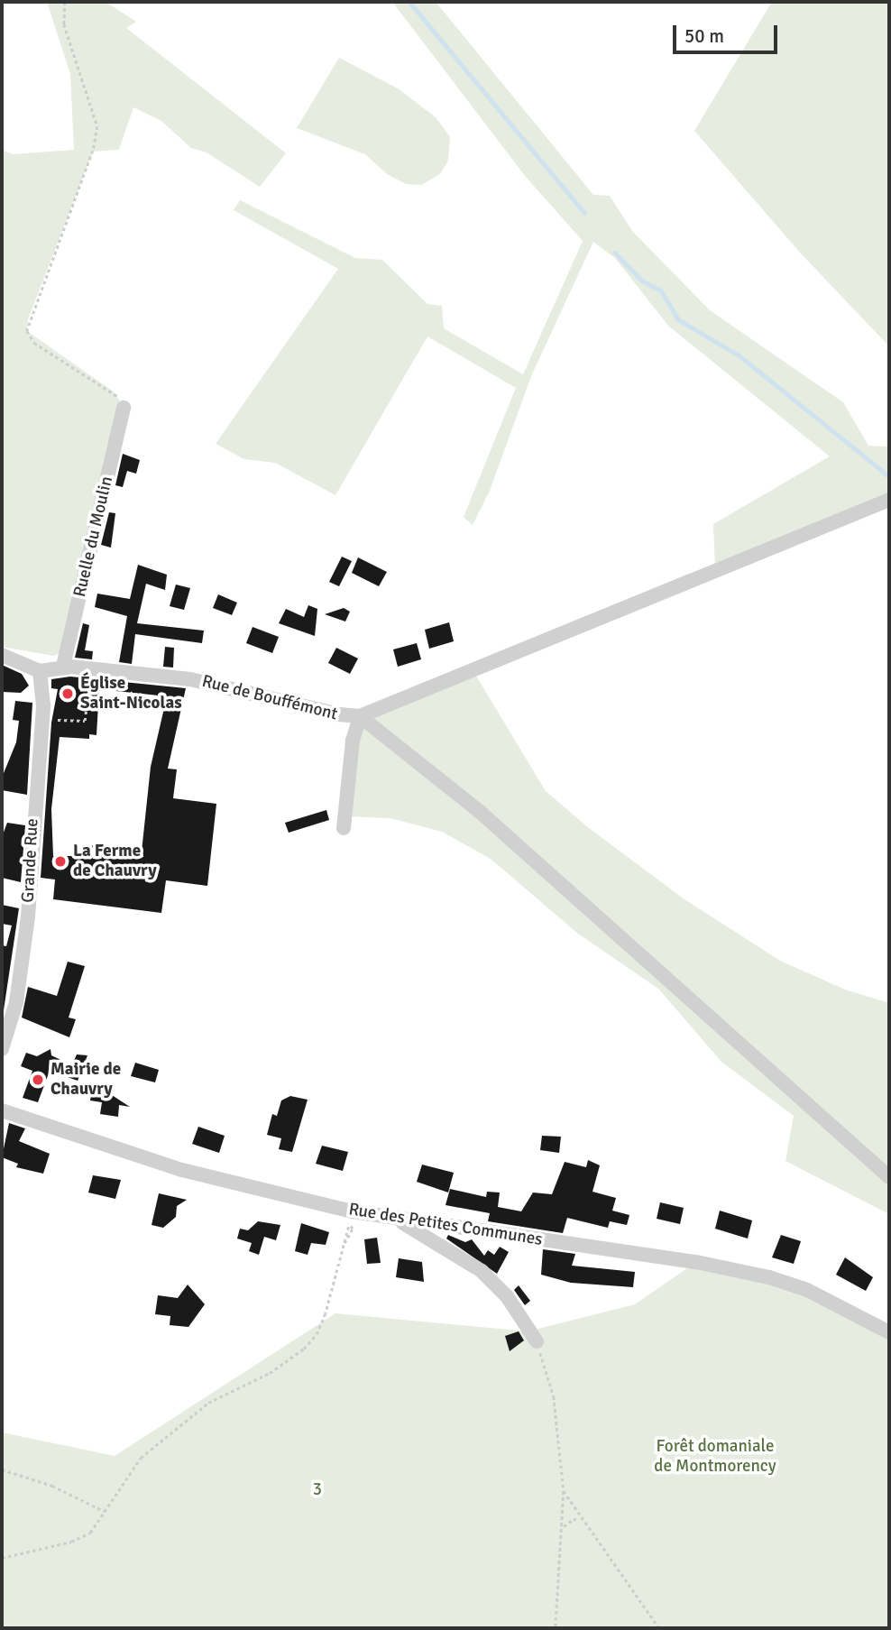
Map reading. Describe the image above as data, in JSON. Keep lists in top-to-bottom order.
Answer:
{
  "streets": {
    "street": [
      "Ruelle du Moulin",
      "Rue de Bouffémont",
      "Grande Rue",
      "Rue des Petites Communes"
    ]
  },
  "crossings": [
    ["Ruelle du Moulin", "Rue de Bouffémont"],
    ["Rue de Bouffémont", "Grande Rue"]
  ],
  "parks": ["Forêt domaniale de Montmorency", "3"],
  "places": ["Église Saint-Nicolas", "La Ferme de Chauvry", "Mairie de Chauvry"],
  "scale_bar": "50 m"
}
